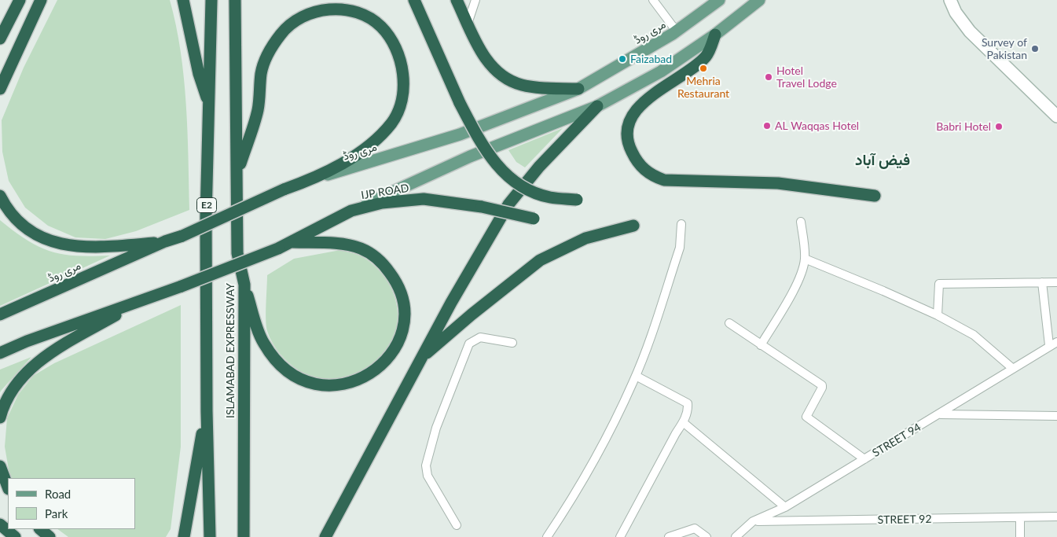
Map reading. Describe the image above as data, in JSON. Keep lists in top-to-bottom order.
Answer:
{
  "streets": {
    "highway": [
      "مری روڈ",
      "IJP ROAD",
      "E2",
      "ISLAMABAD EXPRESSWAY"
    ],
    "street": ["STREET 94", "STREET 92"]
  },
  "crossings": [
    ["STREET 94", "STREET 92"]
  ],
  "districts": ["فیض آباد"],
  "places": [
    "Survey of Pakistan",
    "Faizabad",
    "Mehria Restaurant",
    "Hotel Travel Lodge",
    "AL Waqqas Hotel",
    "Babri Hotel"
  ],
  "legend": ["Road", "Park"]
}
